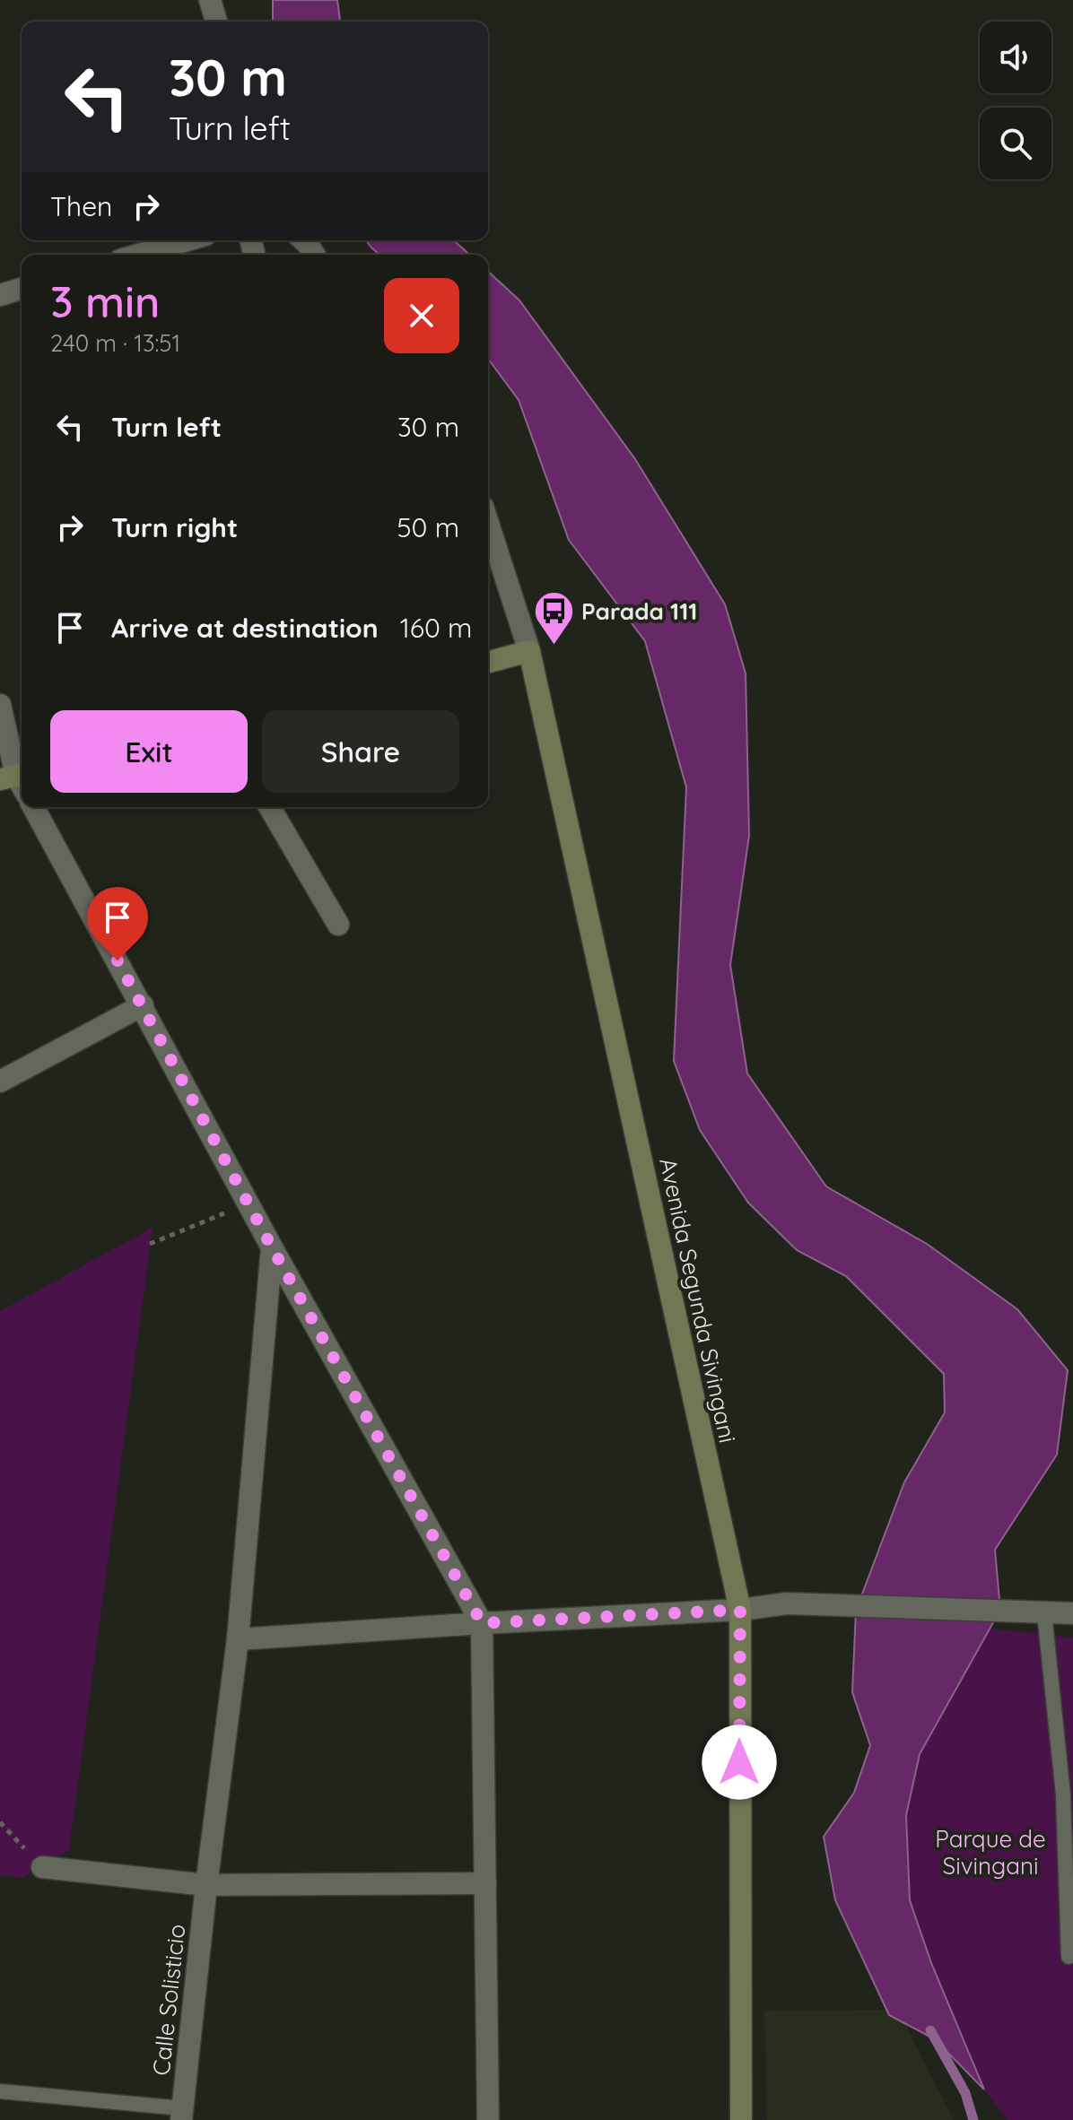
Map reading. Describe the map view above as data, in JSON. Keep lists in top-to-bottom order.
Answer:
{
  "streets": {
    "street": ["Avenida Segunda Sivingani", "Calle Solisticio"]
  },
  "parks": ["Parque de Sivingani"],
  "places": {
    "bus stop": ["Parada 111"]
  },
  "page": {
    "turn": ["30 m", "Turn left"],
    "then": "Then",
    "heading": ["3 min", "240 m · 13:51"],
    "list": [
      {
        "name": "Turn left",
        "value": "30 m"
      },
      {
        "name": "Turn right",
        "value": "50 m"
      },
      {
        "name": "Arrive at destination",
        "value": "160 m"
      }
    ],
    "buttons": ["Exit", "Share"]
  }
}
